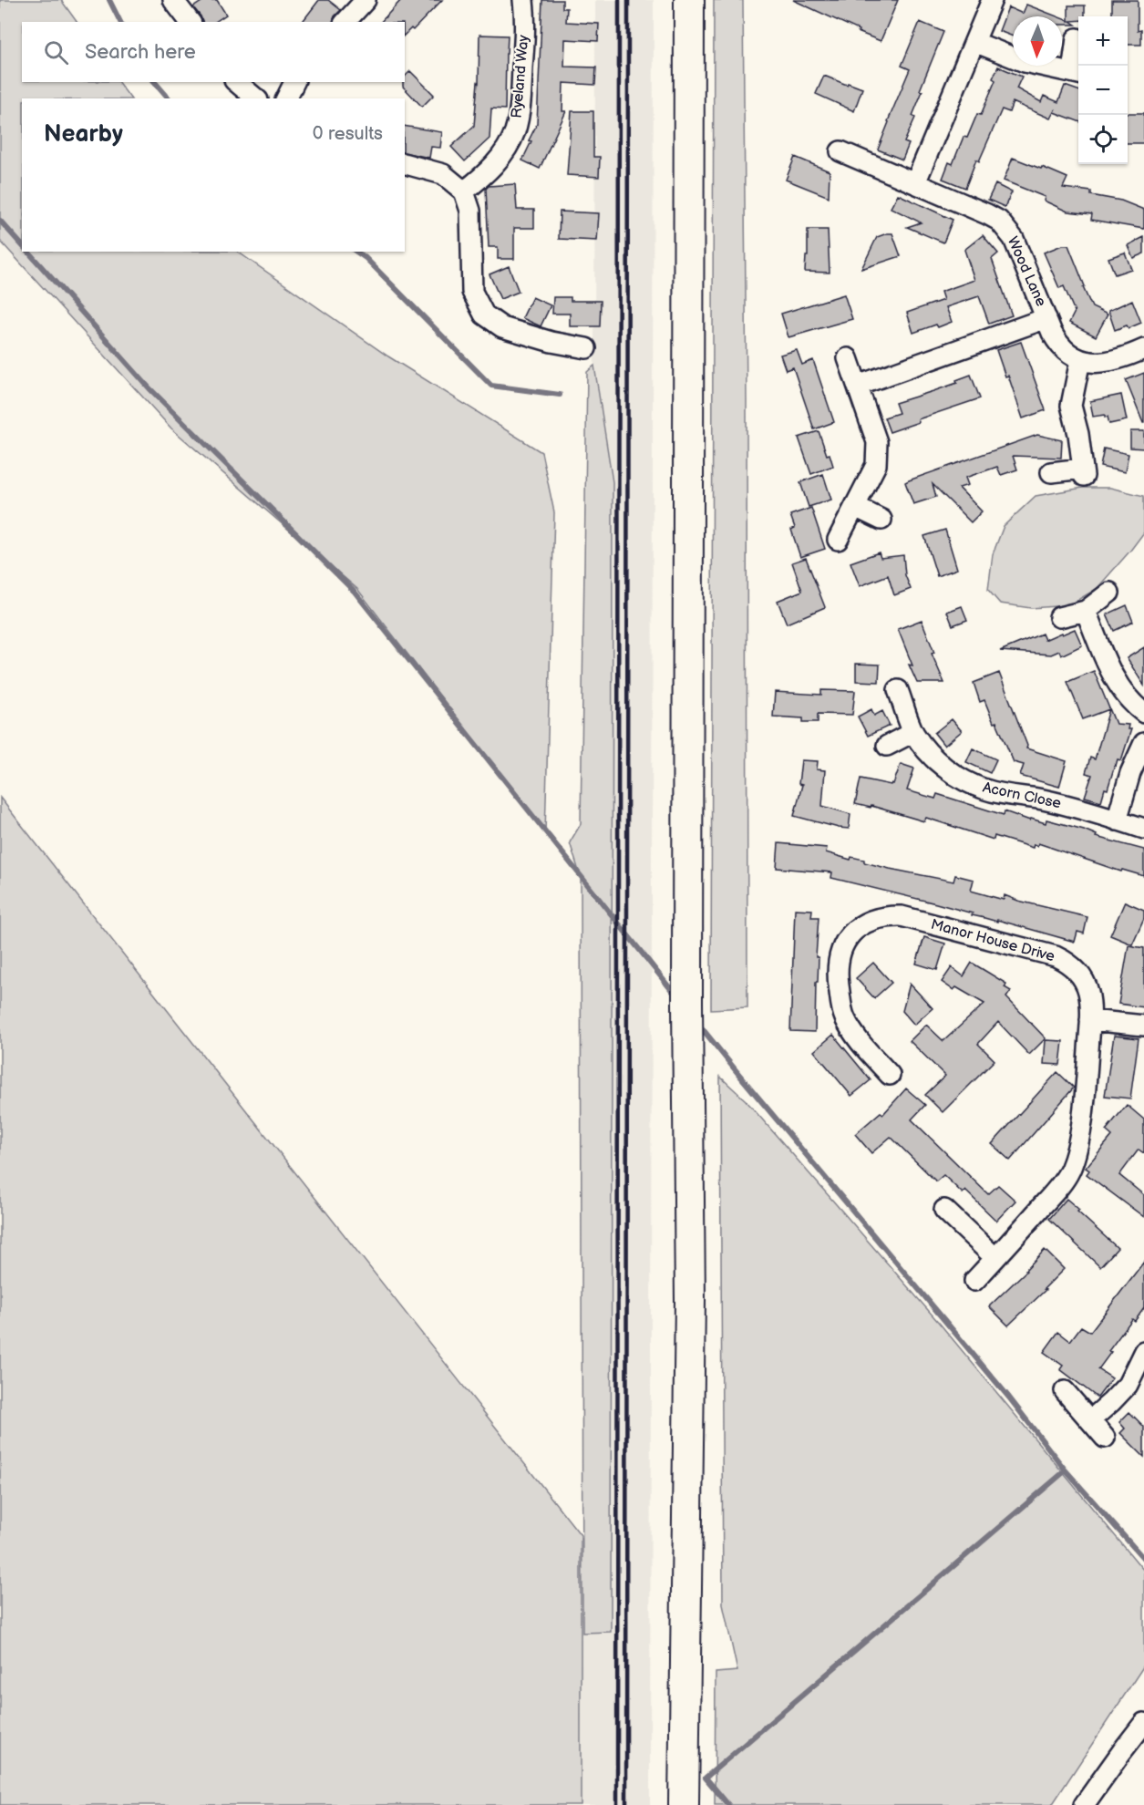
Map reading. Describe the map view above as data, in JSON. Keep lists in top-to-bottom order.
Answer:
{
  "streets": {
    "street": [
      "Ryeland Way",
      "Wood Lane",
      "Acorn Close",
      "Manor House Drive"
    ]
  },
  "north": "bottom",
  "page": {
    "map_buttons": ["+", "−"],
    "search": "Search here",
    "heading": ["Nearby", "0 results"]
  }
}
